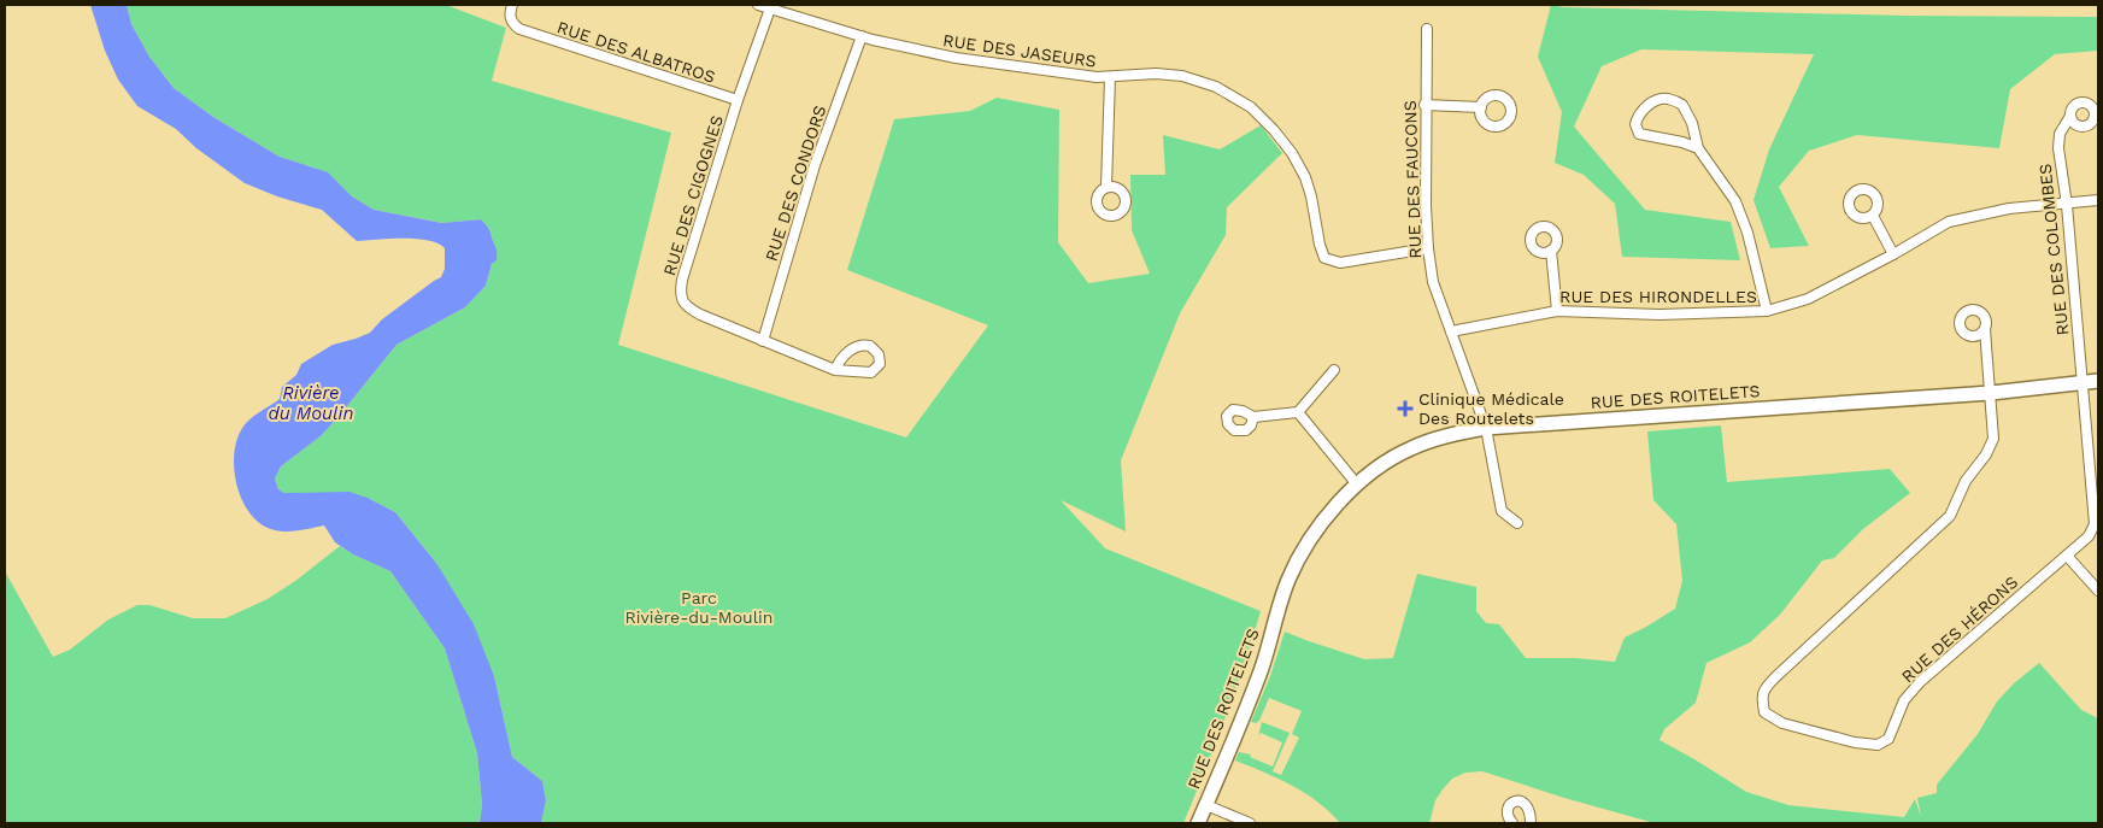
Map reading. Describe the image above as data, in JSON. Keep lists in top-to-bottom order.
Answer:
{
  "streets": {
    "street": [
      "RUE DES JASEURS",
      "RUE DES ALBATROS",
      "RUE DES FAUCONS",
      "RUE DES CONDORS",
      "RUE DES CIGOGNES",
      "RUE DES COLOMBES",
      "RUE DES HIRONDELLES",
      "RUE DES ROITELETS",
      "RUE DES HÉRONS"
    ]
  },
  "crossings": [
    ["RUE DES JASEURS", "RUE DES FAUCONS"],
    ["RUE DES JASEURS", "RUE DES CONDORS"],
    ["RUE DES JASEURS", "RUE DES CIGOGNES"],
    ["RUE DES ALBATROS", "RUE DES CIGOGNES"],
    ["RUE DES FAUCONS", "RUE DES HIRONDELLES"],
    ["RUE DES FAUCONS", "RUE DES ROITELETS"],
    ["RUE DES CONDORS", "RUE DES CIGOGNES"],
    ["RUE DES COLOMBES", "RUE DES HIRONDELLES"],
    ["RUE DES COLOMBES", "RUE DES ROITELETS"],
    ["RUE DES COLOMBES", "RUE DES HÉRONS"],
    ["RUE DES ROITELETS", "RUE DES HÉRONS"]
  ],
  "water": ["Rivière du Moulin"],
  "parks": ["Parc Rivière-du-Moulin"],
  "places": {
    "health": ["Clinique Médicale Des Routelets"]
  }
}
